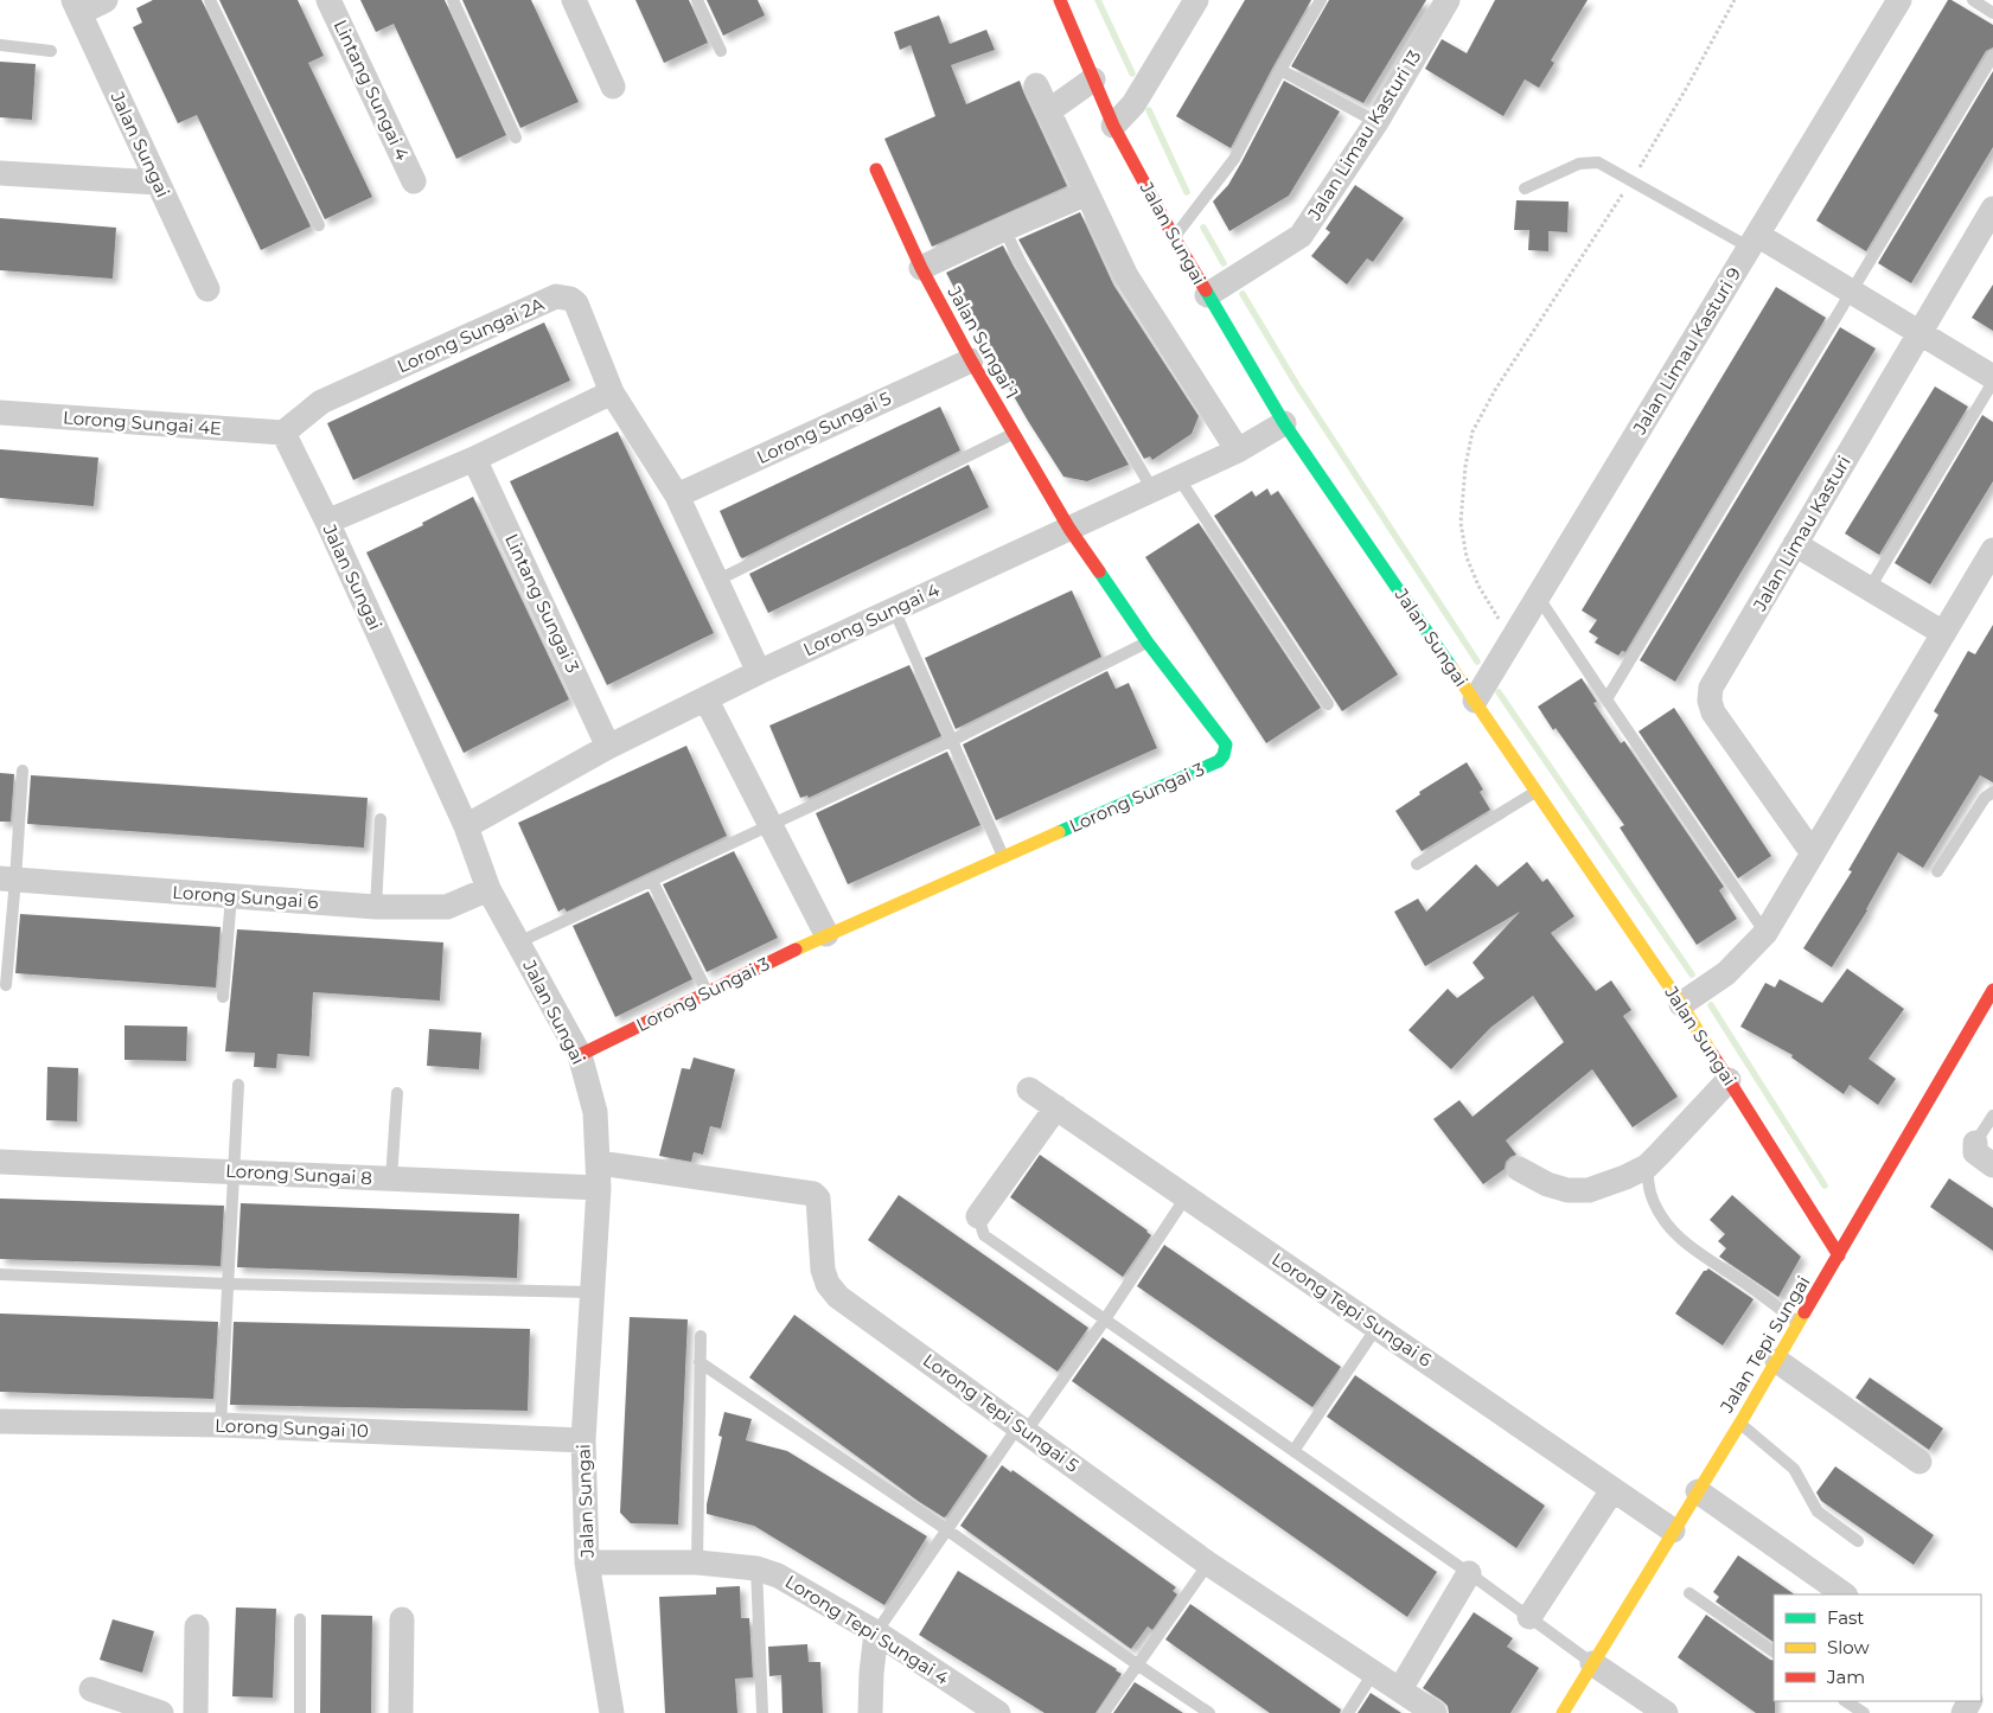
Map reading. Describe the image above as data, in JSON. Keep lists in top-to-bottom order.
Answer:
{
  "streets": {
    "street": [
      "Lintang Sungai 4",
      "Jalan Limau Kasturi 13",
      "Jalan Sungai",
      "Lorong Sungai 2A",
      "Jalan Sungai 1",
      "Jalan Limau Kasturi 9",
      "Lorong Sungai 4E",
      "Lorong Sungai 5",
      "Jalan Limau Kasturi",
      "Lintang Sungai 3",
      "Lorong Sungai 4",
      "Lorong Sungai 3",
      "Lorong Sungai 6",
      "Lorong Sungai 8",
      "Lorong Tepi Sungai 6",
      "Jalan Tepi Sungai",
      "Lorong Tepi Sungai 5",
      "Lorong Sungai 10",
      "Lorong Tepi Sungai 4"
    ]
  },
  "crossings": [
    ["Jalan Limau Kasturi 13", "Jalan Sungai"],
    ["Jalan Sungai", "Lorong Sungai 2A"],
    ["Jalan Sungai", "Jalan Limau Kasturi 9"],
    ["Jalan Sungai", "Lorong Sungai 4E"],
    ["Jalan Sungai", "Lorong Sungai 4"],
    ["Jalan Sungai", "Lorong Sungai 3"],
    ["Jalan Sungai", "Lorong Sungai 6"],
    ["Jalan Sungai", "Lorong Sungai 8"],
    ["Jalan Sungai", "Jalan Tepi Sungai"],
    ["Jalan Sungai", "Lorong Tepi Sungai 5"],
    ["Jalan Sungai", "Lorong Sungai 10"],
    ["Jalan Sungai", "Lorong Tepi Sungai 4"],
    ["Lorong Sungai 2A", "Lorong Sungai 4E"],
    ["Lorong Sungai 2A", "Lorong Sungai 5"],
    ["Lorong Sungai 2A", "Lorong Sungai 4"],
    ["Jalan Sungai 1", "Lorong Sungai 5"],
    ["Jalan Sungai 1", "Lorong Sungai 4"],
    ["Jalan Sungai 1", "Lorong Sungai 3"],
    ["Lintang Sungai 3", "Lorong Sungai 4"],
    ["Lorong Sungai 4", "Lorong Sungai 3"],
    ["Lorong Sungai 8", "Lorong Tepi Sungai 5"],
    ["Lorong Tepi Sungai 6", "Jalan Tepi Sungai"]
  ],
  "legend": ["Fast", "Slow", "Jam"]
}
